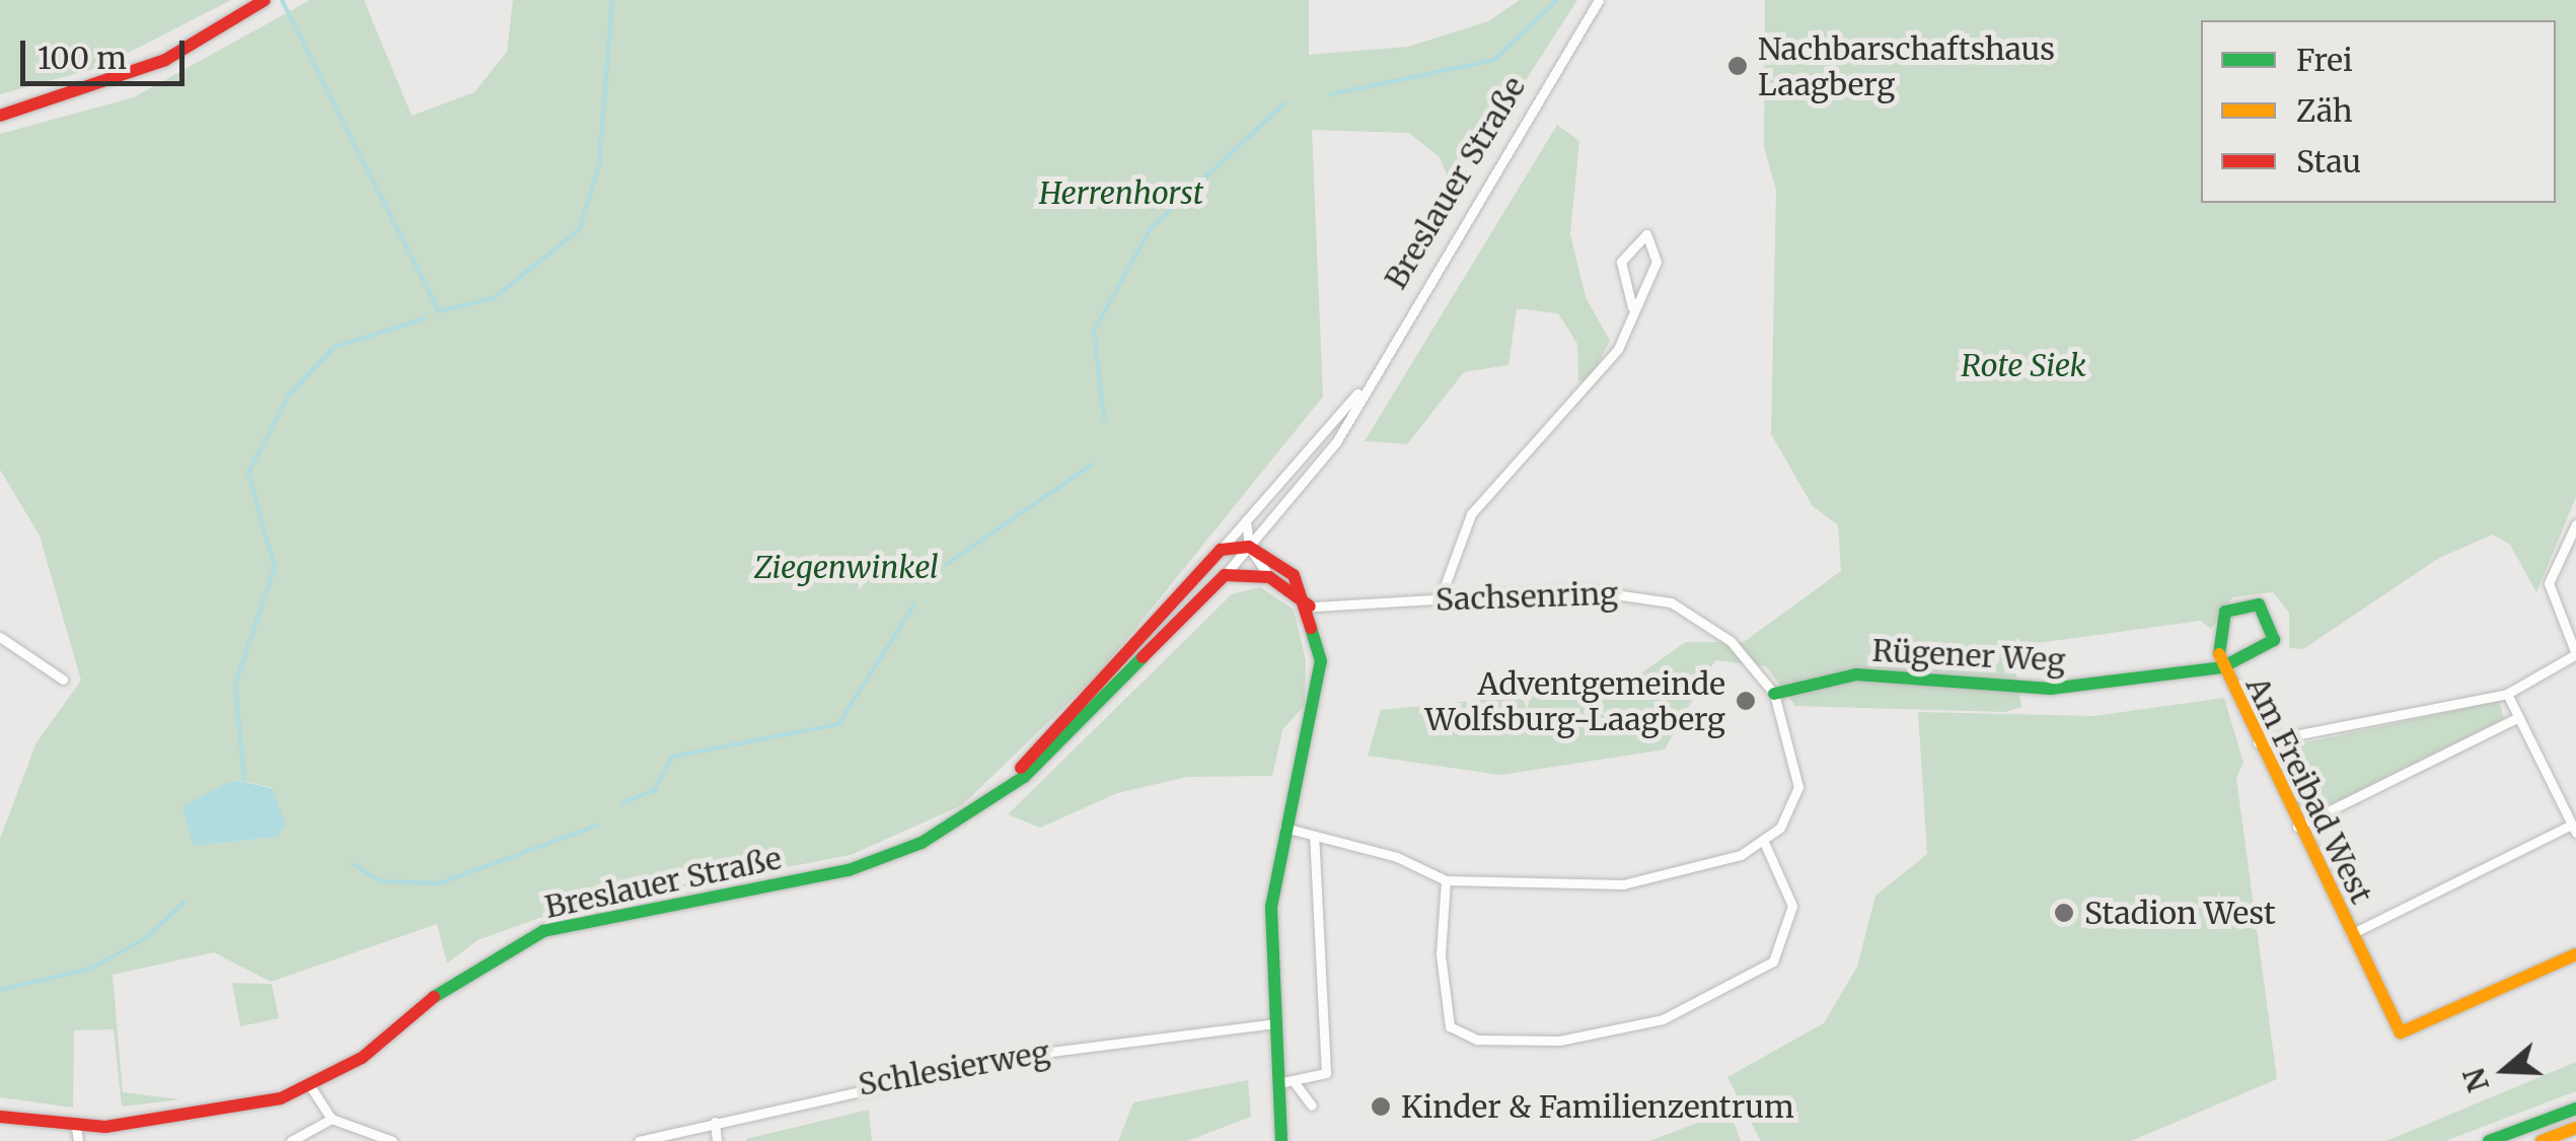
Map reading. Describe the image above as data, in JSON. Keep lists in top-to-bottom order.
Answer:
{
  "streets": {
    "street": [
      "Breslauer Straße",
      "Sachsenring",
      "Rügener Weg",
      "Am Freibad West",
      "Schlesierweg"
    ]
  },
  "crossings": [
    ["Sachsenring", "Rügener Weg"],
    ["Rügener Weg", "Am Freibad West"]
  ],
  "parks": ["Herrenhorst", "Rote Siek", "Ziegenwinkel"],
  "places": [
    "Nachbarschaftshaus Laagberg",
    "Adventgemeinde Wolfsburg-Laagberg",
    "Stadion West",
    "Kinder & Familienzentrum"
  ],
  "legend": ["Frei", "Zäh", "Stau"],
  "scale_bar": "100 m",
  "north": "left"
}
